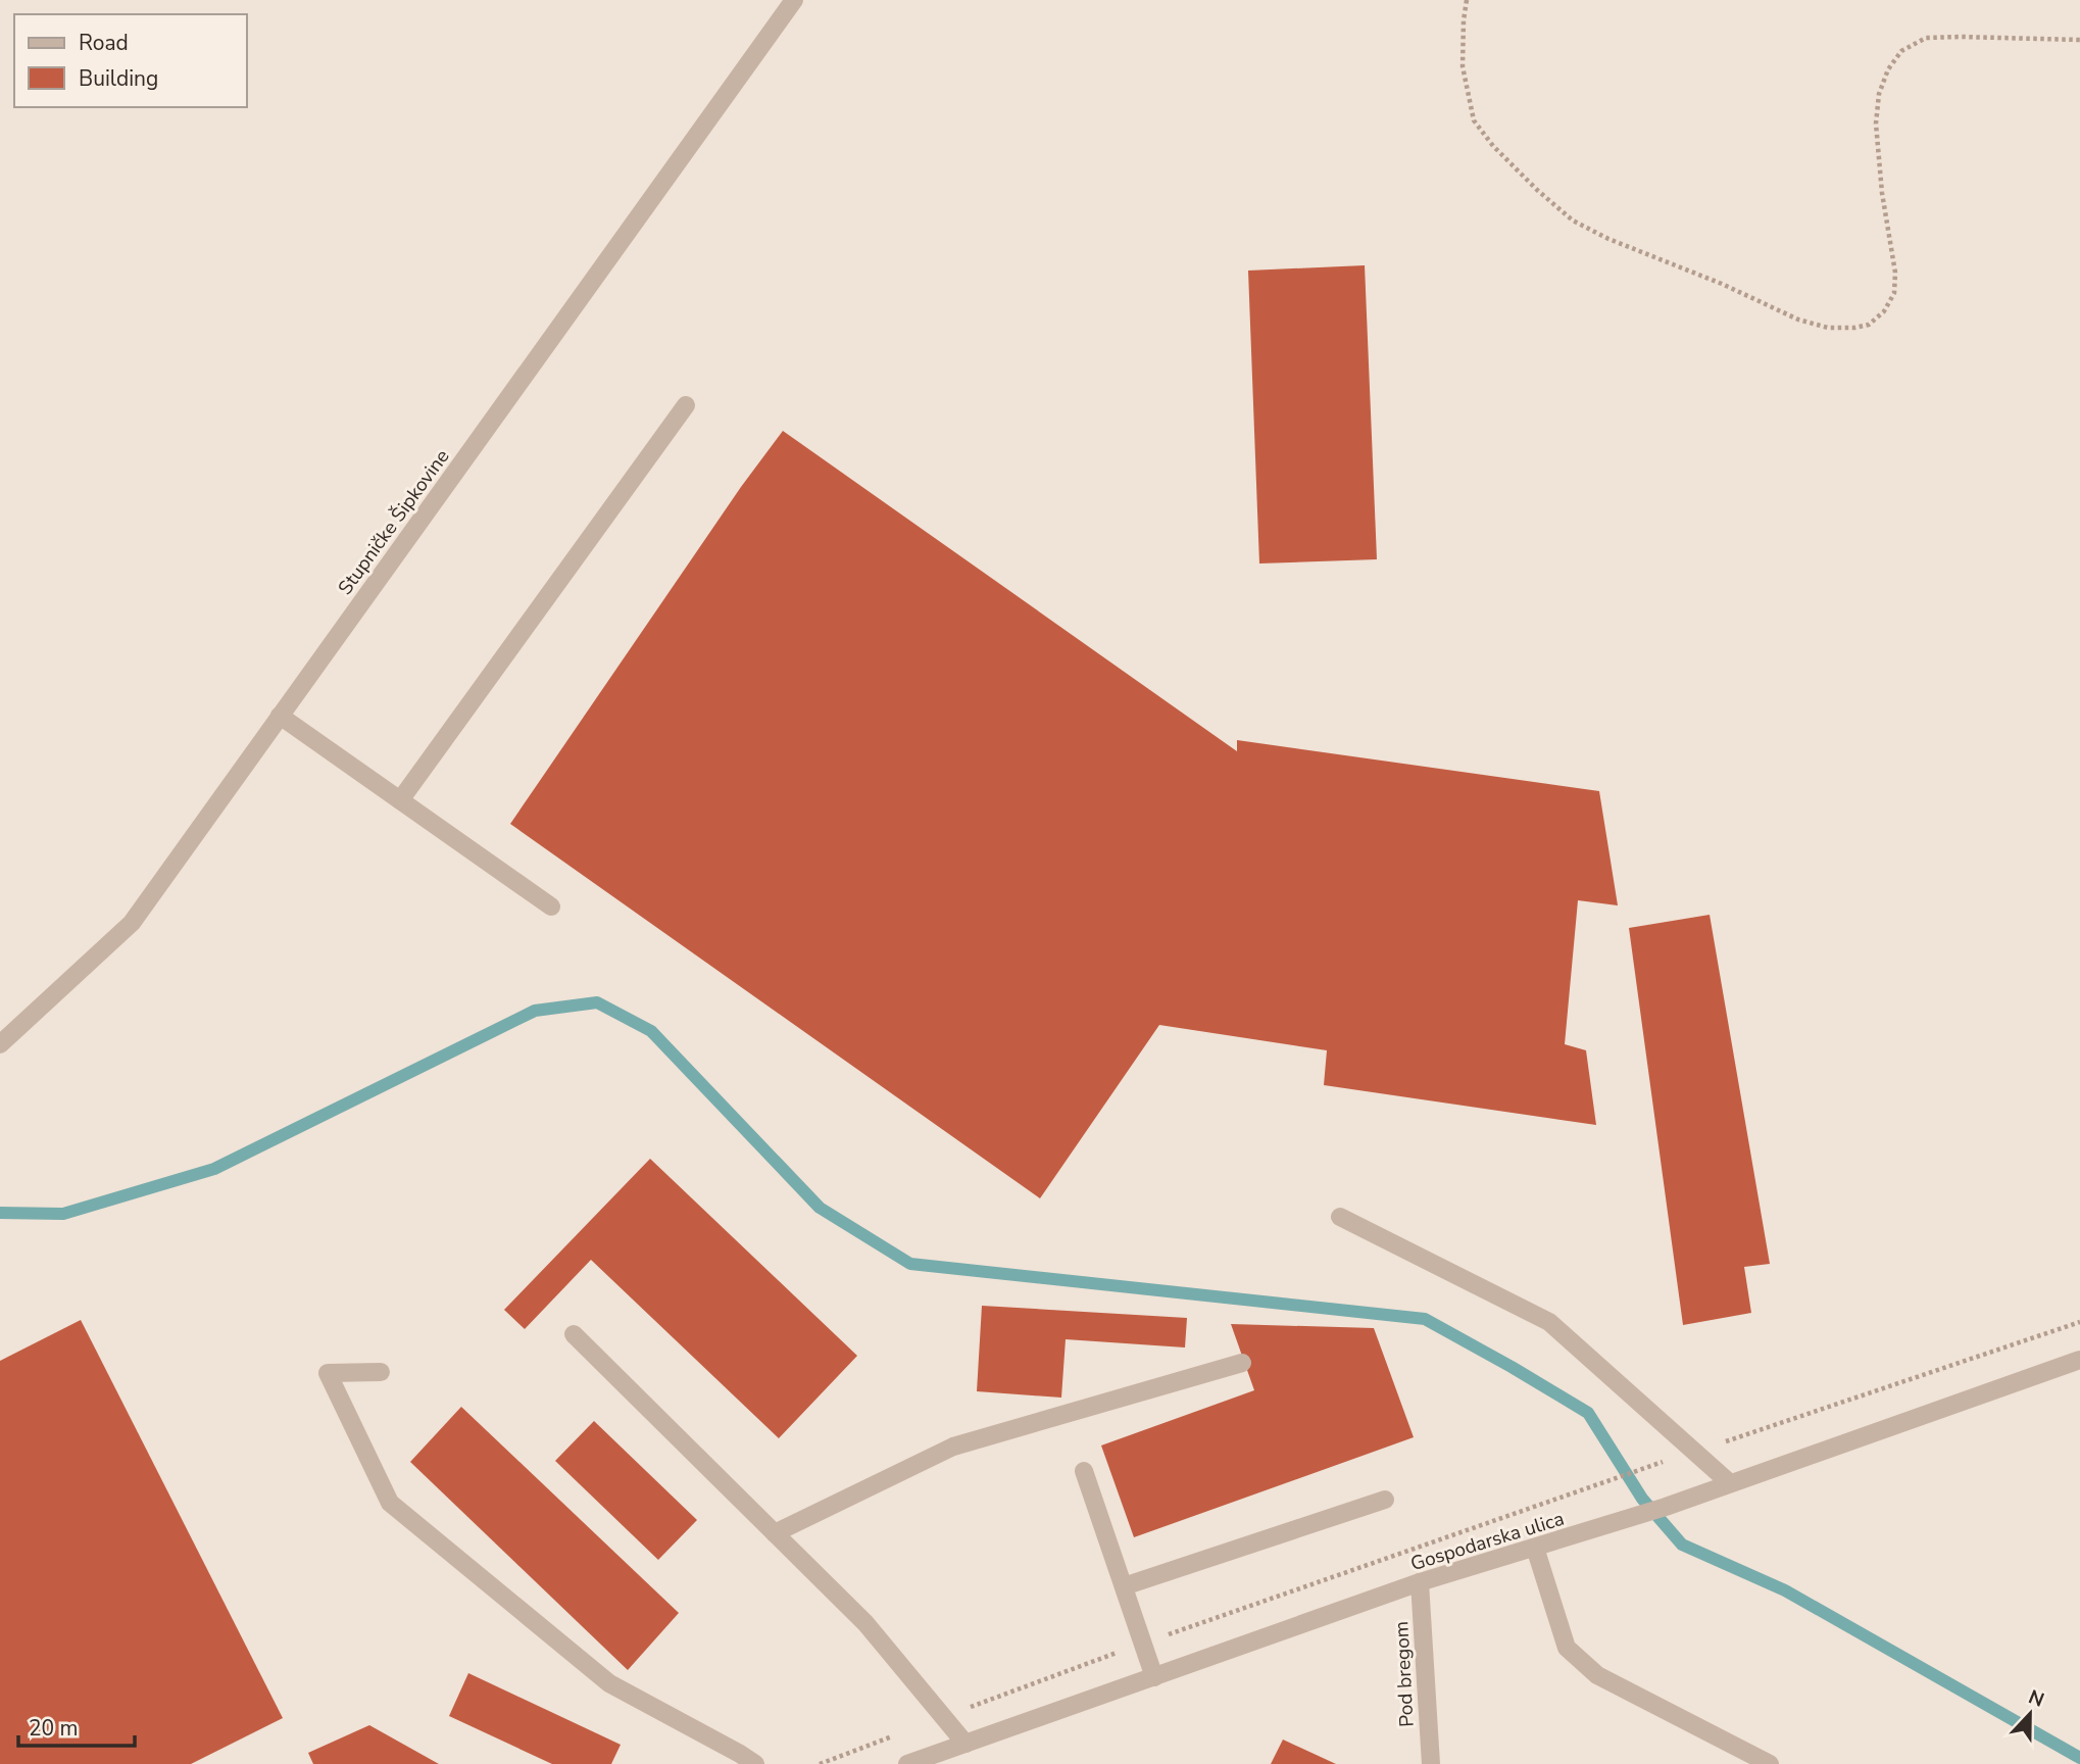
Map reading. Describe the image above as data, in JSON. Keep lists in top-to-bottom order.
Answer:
{
  "streets": {
    "street": ["Stupničke Šipkovine", "Gospodarska ulica", "Pod bregom"]
  },
  "crossings": [
    ["Gospodarska ulica", "Pod bregom"]
  ],
  "legend": ["Road", "Building"],
  "scale_bar": "20 m",
  "north": "top"
}
